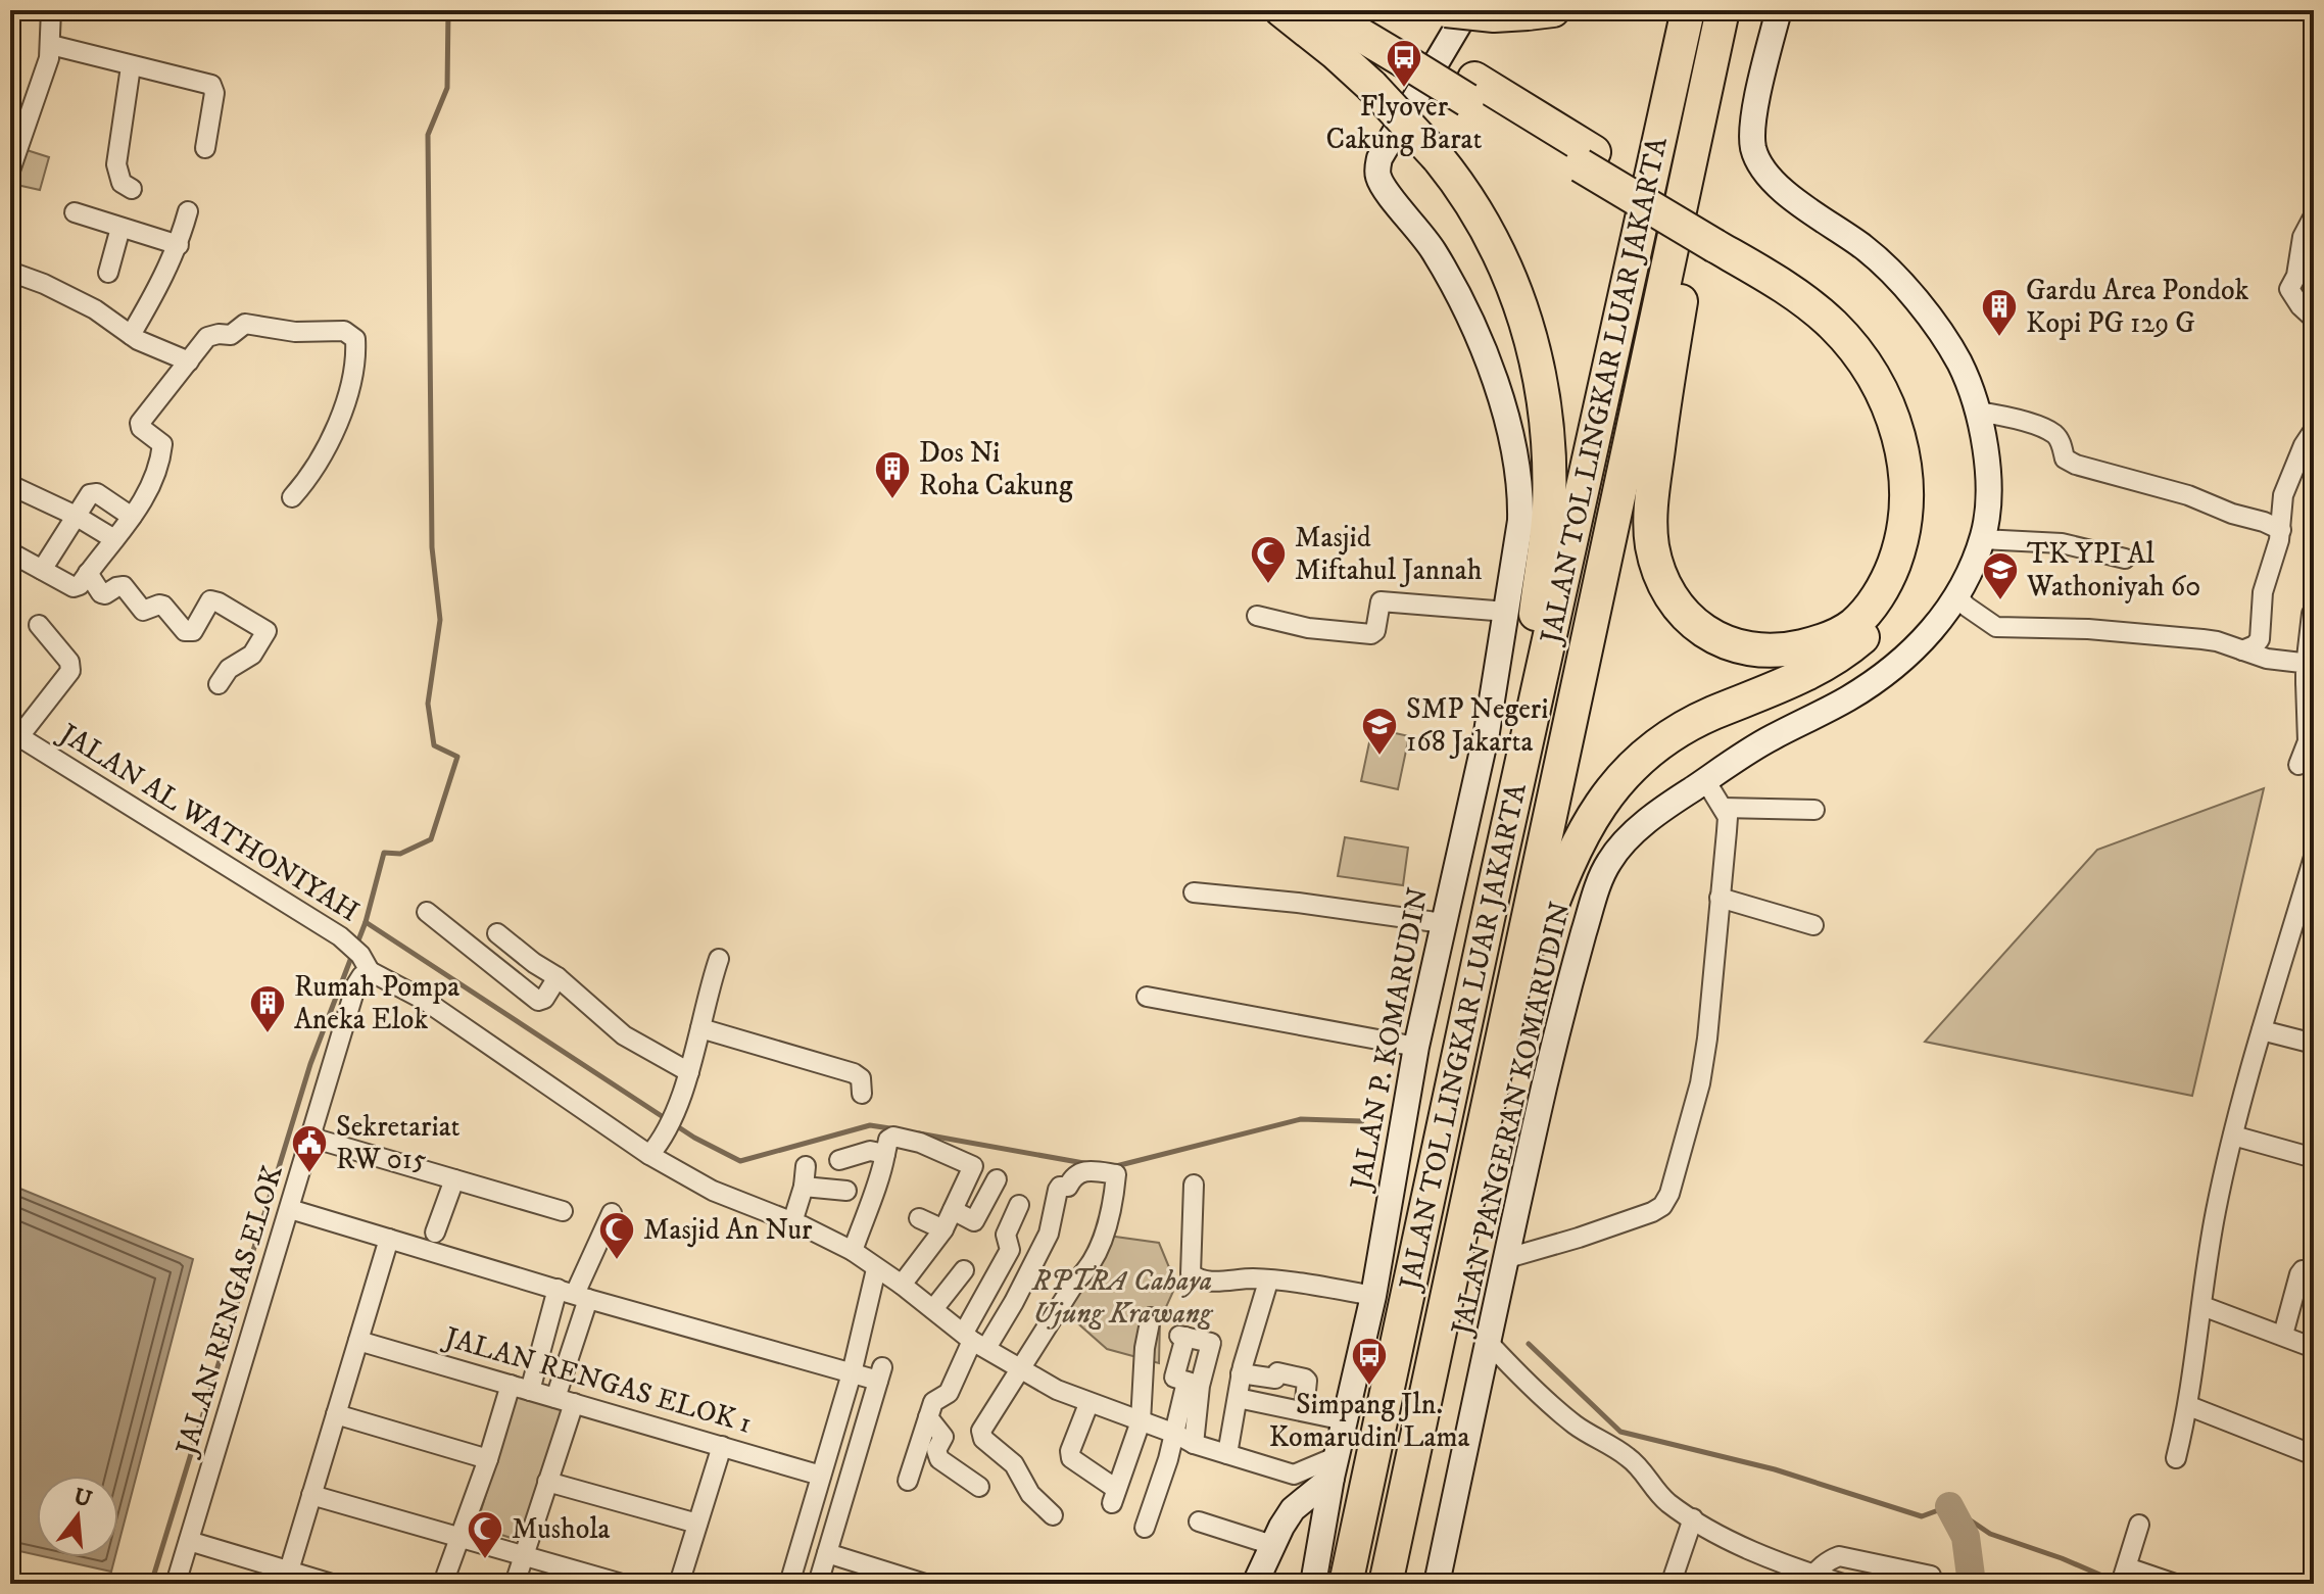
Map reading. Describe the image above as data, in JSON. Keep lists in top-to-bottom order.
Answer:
{
  "streets": {
    "highway": ["JALAN TOL LINGKAR LUAR JAKARTA"],
    "street": [
      "JALAN AL WATHONIYAH",
      "JALAN P. KOMARUDIN",
      "JALAN PANGERAN KOMARUDIN",
      "JALAN RENGAS ELOK",
      "JALAN RENGAS ELOK 1"
    ]
  },
  "crossings": [
    ["JALAN AL WATHONIYAH", "JALAN P. KOMARUDIN"],
    ["JALAN AL WATHONIYAH", "JALAN RENGAS ELOK"]
  ],
  "parks": ["RPTRA Cahaya Ujung Krawang"],
  "places": {
    "bus stop": ["Flyover Cakung Barat", "Simpang Jln. Komarudin Lama"],
    "building": ["Gardu Area Pondok Kopi PG 129 G", "Dos Ni Roha Cakung", "Rumah Pompa Aneka Elok"],
    "mosque": ["Masjid Miftahul Jannah", "Masjid An Nur", "Mushola"],
    "school or university": ["TK YPI Al Wathoniyah 60", "SMP Negeri 168 Jakarta"],
    "public building": ["Sekretariat RW 015"]
  },
  "north": "top"
}
